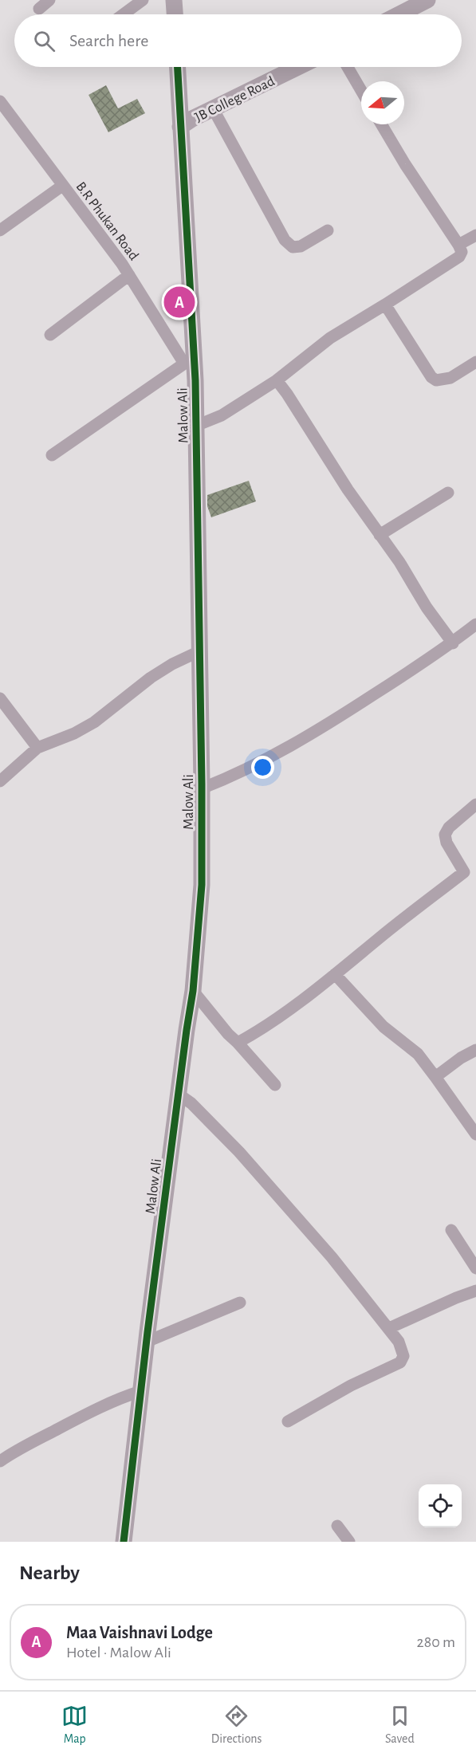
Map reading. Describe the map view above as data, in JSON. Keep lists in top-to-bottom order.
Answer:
{
  "streets": {
    "street": ["JB College Road", "B.R Phukan Road", "Malow Ali"]
  },
  "crossings": [
    ["JB College Road", "Malow Ali"],
    ["B.R Phukan Road", "Malow Ali"]
  ],
  "north": "left",
  "page": {
    "search": "Search here",
    "pins": "A",
    "heading": "Nearby",
    "list": [
      {
        "mark": "A",
        "name": "Maa Vaishnavi Lodge",
        "note": "Hotel · Malow Ali",
        "value": "280 m"
      }
    ],
    "nav": ["Map", "Directions", "Saved"]
  }
}
